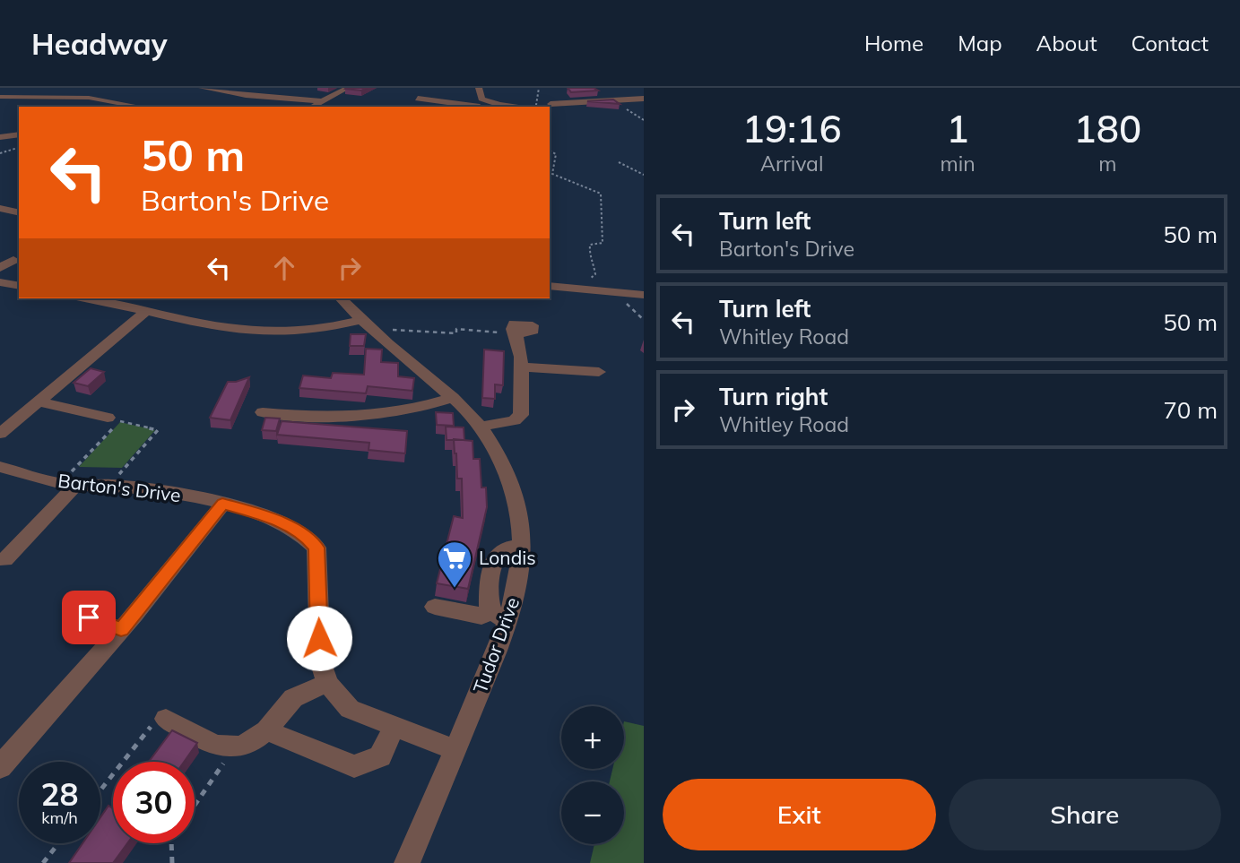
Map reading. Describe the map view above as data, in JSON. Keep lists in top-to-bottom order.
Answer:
{
  "streets": {
    "street": ["Barton's Drive", "Tudor Drive"]
  },
  "crossings": [
    ["Barton's Drive", "Tudor Drive"]
  ],
  "places": {
    "supermarket": ["Londis"]
  },
  "page": {
    "header": "Headway",
    "nav": [
      "Home",
      "Map",
      "About",
      "Contact"
    ],
    "eta": [
      "19:16",
      "Arrival",
      "1",
      "min",
      "180",
      "m"
    ],
    "turn": ["50 m", "Barton's Drive"],
    "list": [
      {
        "name": "Turn left",
        "note": "Barton's Drive",
        "value": "50 m"
      },
      {
        "name": "Turn left",
        "note": "Whitley Road",
        "value": "50 m"
      },
      {
        "name": "Turn right",
        "note": "Whitley Road",
        "value": "70 m"
      }
    ],
    "map_buttons": ["+", "−"],
    "speed": "28 km/h",
    "limit": "30",
    "buttons": ["Exit", "Share"]
  }
}
